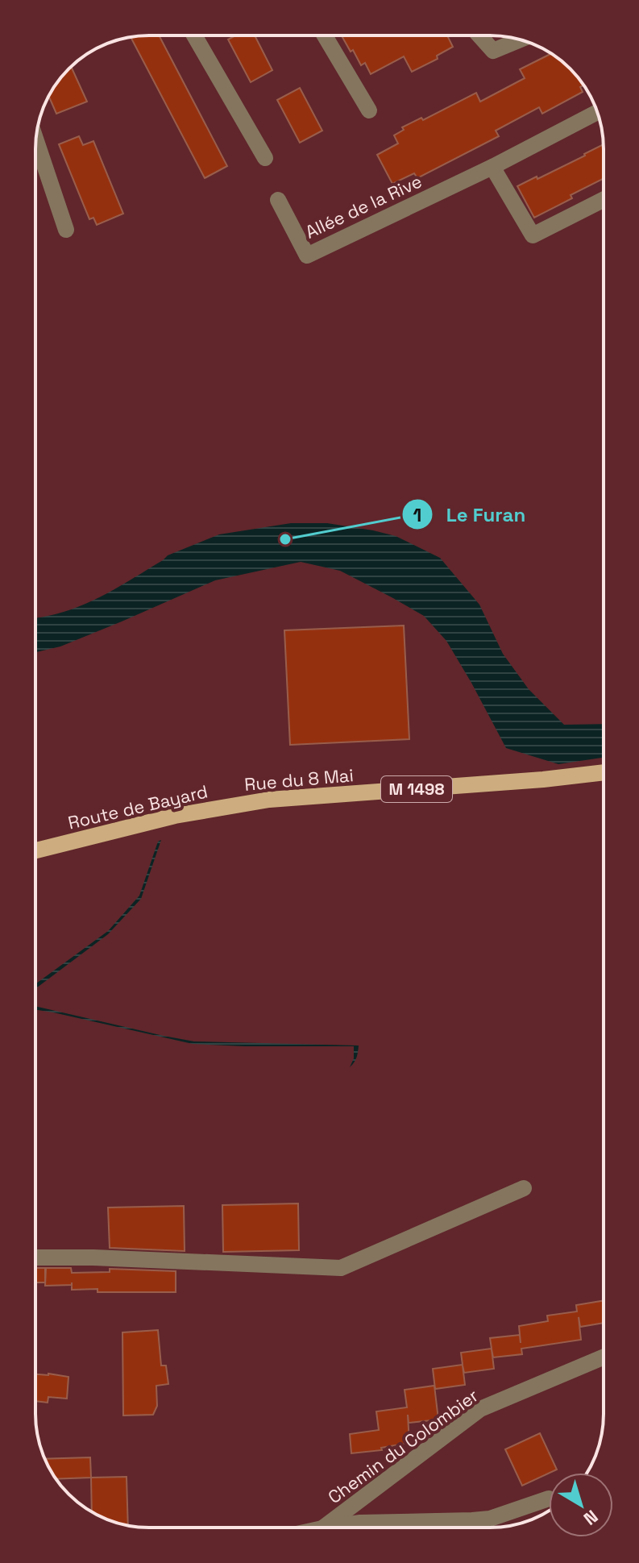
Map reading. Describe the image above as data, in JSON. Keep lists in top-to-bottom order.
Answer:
{
  "streets": {
    "main road": ["Rue du 8 Mai", "M 1498", "Route de Bayard"],
    "street": ["Allée de la Rive", "Chemin du Colombier"]
  },
  "crossings": [
    ["Rue du 8 Mai", "Route de Bayard"]
  ],
  "places": ["Le Furan"],
  "north": "bottom right"
}
